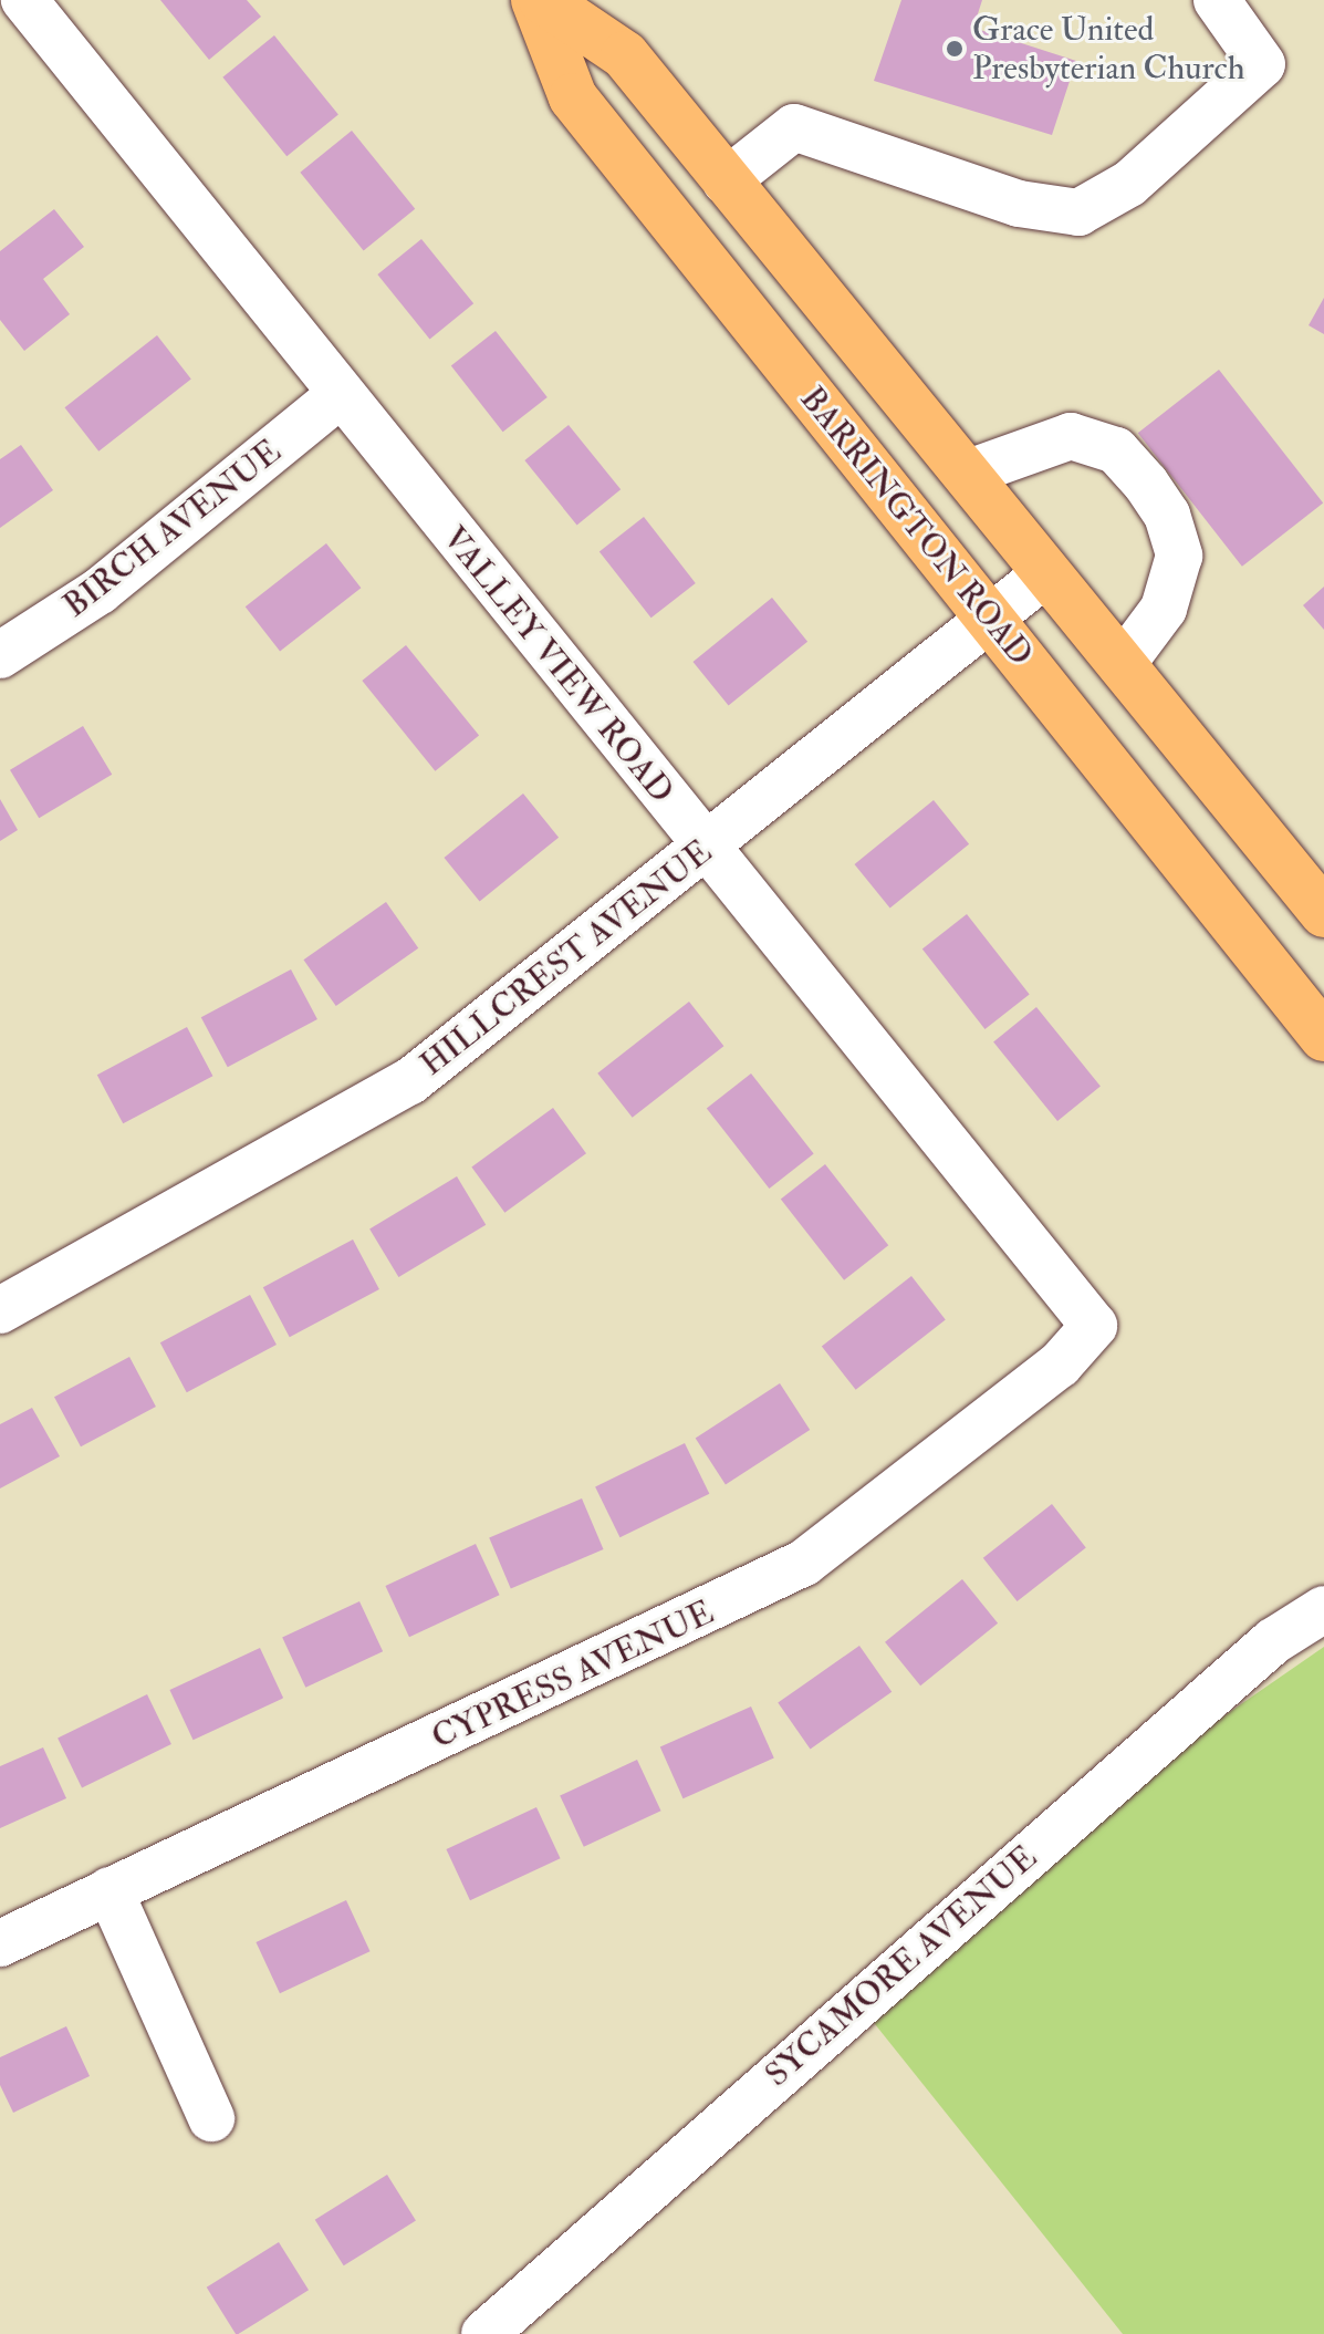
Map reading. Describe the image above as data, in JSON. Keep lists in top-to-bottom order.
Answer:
{
  "streets": {
    "main road": ["BARRINGTON ROAD"],
    "street": [
      "BIRCH AVENUE",
      "VALLEY VIEW ROAD",
      "HILLCREST AVENUE",
      "CYPRESS AVENUE",
      "SYCAMORE AVENUE"
    ]
  },
  "crossings": [
    ["BARRINGTON ROAD", "HILLCREST AVENUE"],
    ["BIRCH AVENUE", "VALLEY VIEW ROAD"],
    ["VALLEY VIEW ROAD", "HILLCREST AVENUE"],
    ["VALLEY VIEW ROAD", "CYPRESS AVENUE"]
  ],
  "places": ["Grace United Presbyterian Church"]
}
